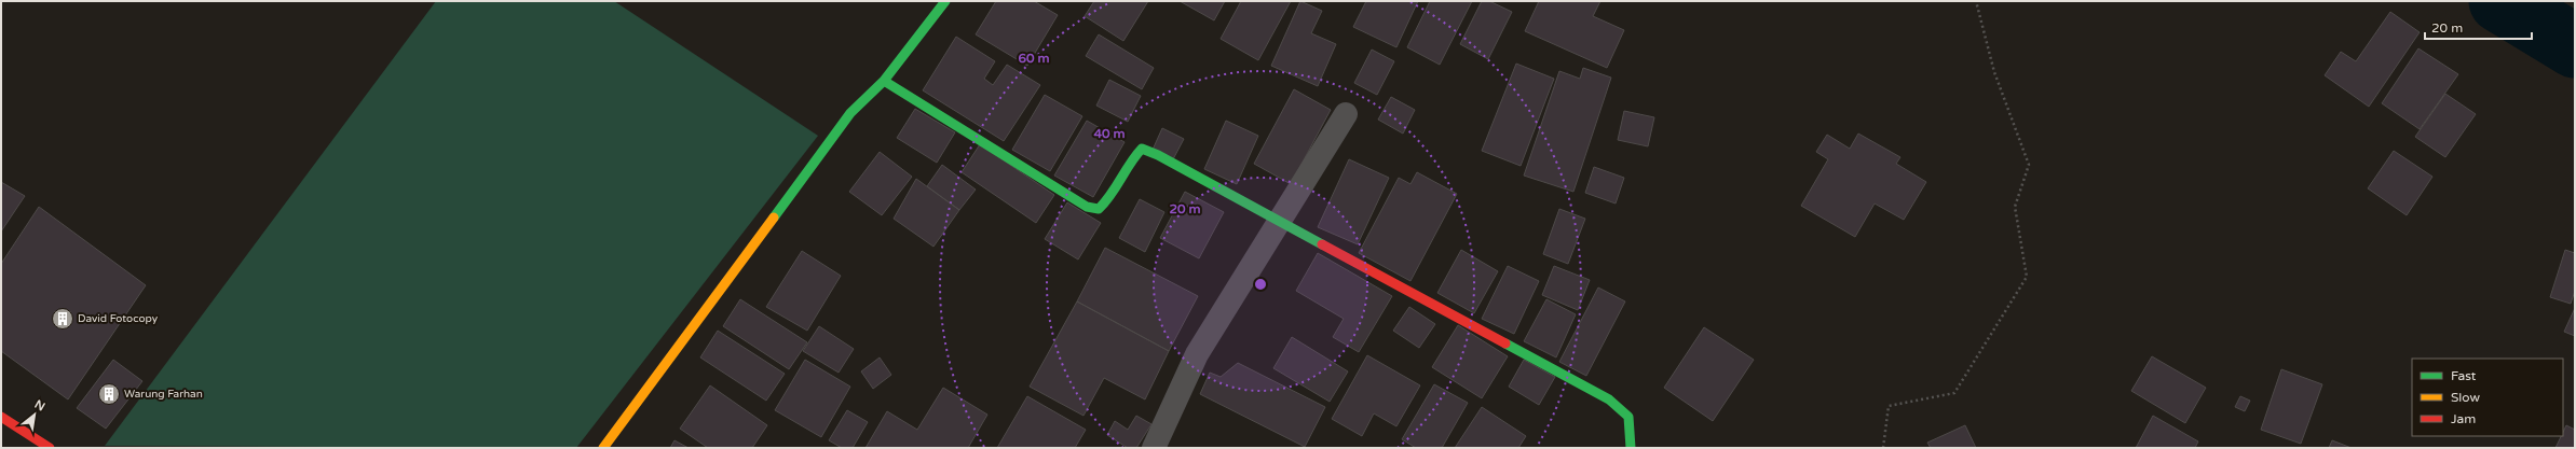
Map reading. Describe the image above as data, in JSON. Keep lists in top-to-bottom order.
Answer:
{
  "places": {
    "building": ["David Fotocopy", "Warung Farhan"]
  },
  "legend": ["Fast", "Slow", "Jam"],
  "scale_bar": "20 m",
  "north": "top right",
  "rings": ["60 m", "40 m", "20 m"]
}
